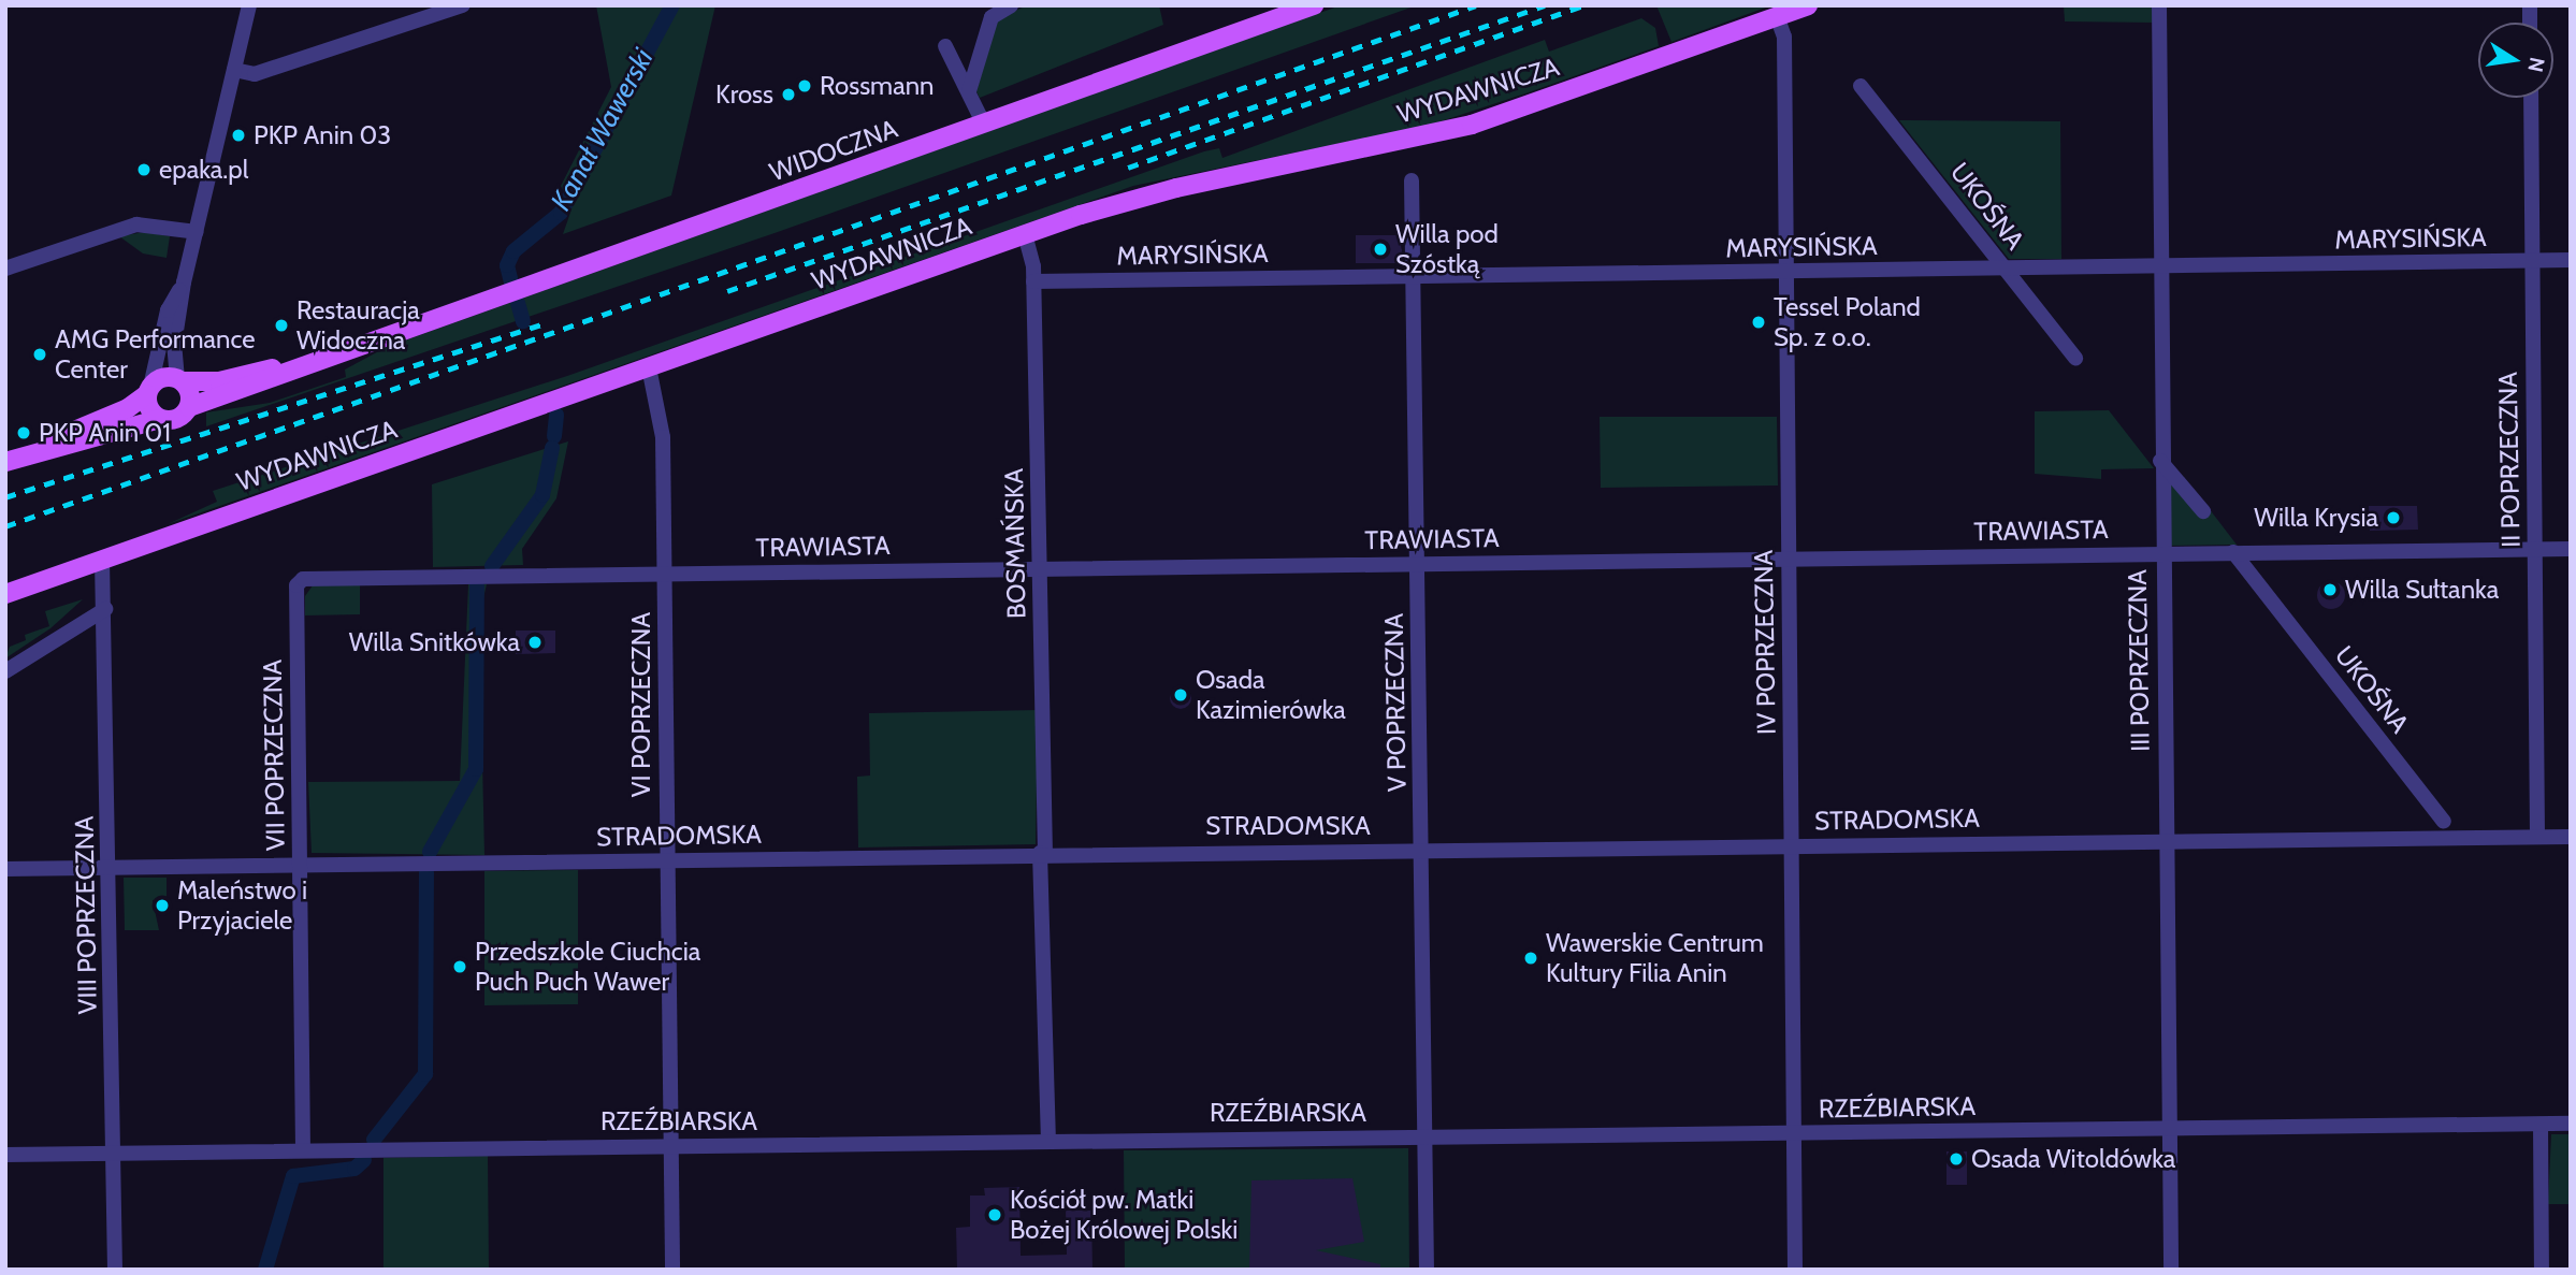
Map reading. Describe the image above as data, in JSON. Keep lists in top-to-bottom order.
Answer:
{
  "streets": {
    "main road": ["WYDAWNICZA", "WIDOCZNA"],
    "street": [
      "UKOŚNA",
      "MARYSIŃSKA",
      "II POPRZECZNA",
      "TRAWIASTA",
      "BOSMAŃSKA",
      "IV POPRZECZNA",
      "III POPRZECZNA",
      "V POPRZECZNA",
      "VI POPRZECZNA",
      "VII POPRZECZNA",
      "STRADOMSKA",
      "VIII POPRZECZNA",
      "RZEŹBIARSKA"
    ]
  },
  "crossings": [
    ["WYDAWNICZA", "BOSMAŃSKA"],
    ["WYDAWNICZA", "IV POPRZECZNA"],
    ["WYDAWNICZA", "VI POPRZECZNA"],
    ["WYDAWNICZA", "VIII POPRZECZNA"],
    ["UKOŚNA", "MARYSIŃSKA"],
    ["UKOŚNA", "TRAWIASTA"],
    ["MARYSIŃSKA", "II POPRZECZNA"],
    ["MARYSIŃSKA", "BOSMAŃSKA"],
    ["MARYSIŃSKA", "IV POPRZECZNA"],
    ["MARYSIŃSKA", "III POPRZECZNA"],
    ["MARYSIŃSKA", "V POPRZECZNA"],
    ["II POPRZECZNA", "TRAWIASTA"],
    ["II POPRZECZNA", "STRADOMSKA"],
    ["TRAWIASTA", "BOSMAŃSKA"],
    ["TRAWIASTA", "IV POPRZECZNA"],
    ["TRAWIASTA", "III POPRZECZNA"],
    ["TRAWIASTA", "V POPRZECZNA"],
    ["TRAWIASTA", "VI POPRZECZNA"],
    ["TRAWIASTA", "VII POPRZECZNA"],
    ["BOSMAŃSKA", "STRADOMSKA"],
    ["BOSMAŃSKA", "RZEŹBIARSKA"],
    ["IV POPRZECZNA", "STRADOMSKA"],
    ["IV POPRZECZNA", "RZEŹBIARSKA"],
    ["III POPRZECZNA", "STRADOMSKA"],
    ["III POPRZECZNA", "RZEŹBIARSKA"],
    ["V POPRZECZNA", "STRADOMSKA"],
    ["V POPRZECZNA", "RZEŹBIARSKA"],
    ["VI POPRZECZNA", "STRADOMSKA"],
    ["VI POPRZECZNA", "RZEŹBIARSKA"],
    ["VII POPRZECZNA", "STRADOMSKA"],
    ["VII POPRZECZNA", "RZEŹBIARSKA"],
    ["STRADOMSKA", "VIII POPRZECZNA"],
    ["VIII POPRZECZNA", "RZEŹBIARSKA"]
  ],
  "water": ["Kanał Wawerski"],
  "places": [
    "Rossmann",
    "Kross",
    "PKP Anin 03",
    "epaka.pl",
    "Willa pod Szóstką",
    "Tessel Poland Sp. z o.o.",
    "Restauracja Widoczna",
    "AMG Performance Center",
    "PKP Anin 01",
    "Willa Krysia",
    "Willa Sułtanka",
    "Willa Snitkówka",
    "Osada Kazimierówka",
    "Maleństwo i Przyjaciele",
    "Wawerskie Centrum Kultury Filia Anin",
    "Przedszkole Ciuchcia Puch Puch Wawer",
    "Osada Witoldówka",
    "Kościół pw. Matki Bożej Królowej Polski"
  ],
  "north": "right"
}
